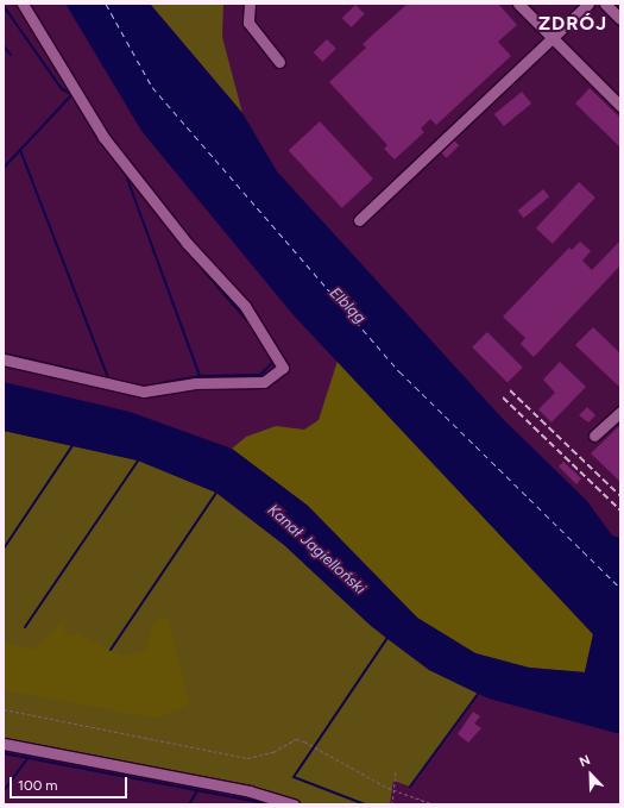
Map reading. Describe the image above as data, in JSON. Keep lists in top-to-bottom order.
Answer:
{
  "districts": ["ZDRÓJ"],
  "water": ["Elbląg", "Kanał Jagielloński"],
  "scale_bar": "100 m",
  "north": "top left"
}
